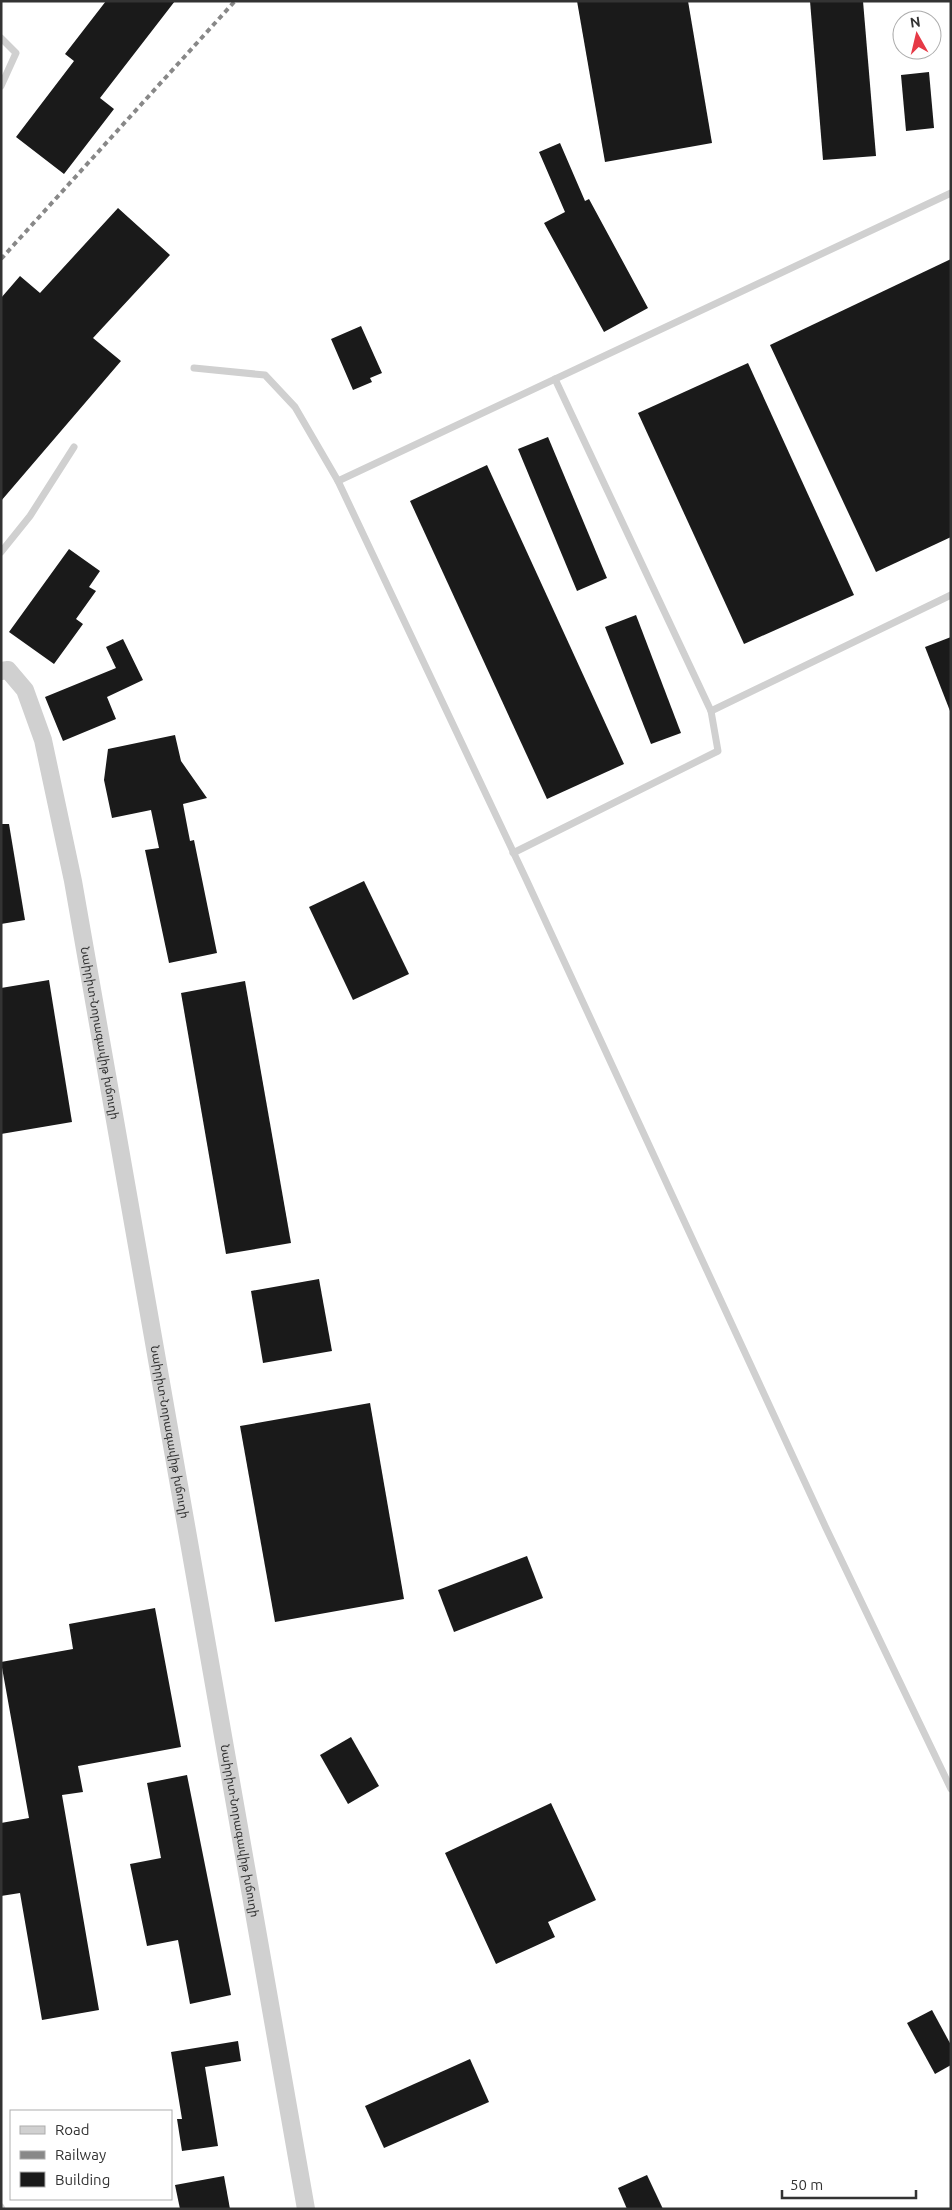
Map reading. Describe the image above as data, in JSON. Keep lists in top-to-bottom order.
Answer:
{
  "streets": {
    "street": ["Նաիրիտ-Նորագավիթ խճուղի"]
  },
  "legend": ["Road", "Railway", "Building"],
  "scale_bar": "50 m",
  "north": "top"
}
